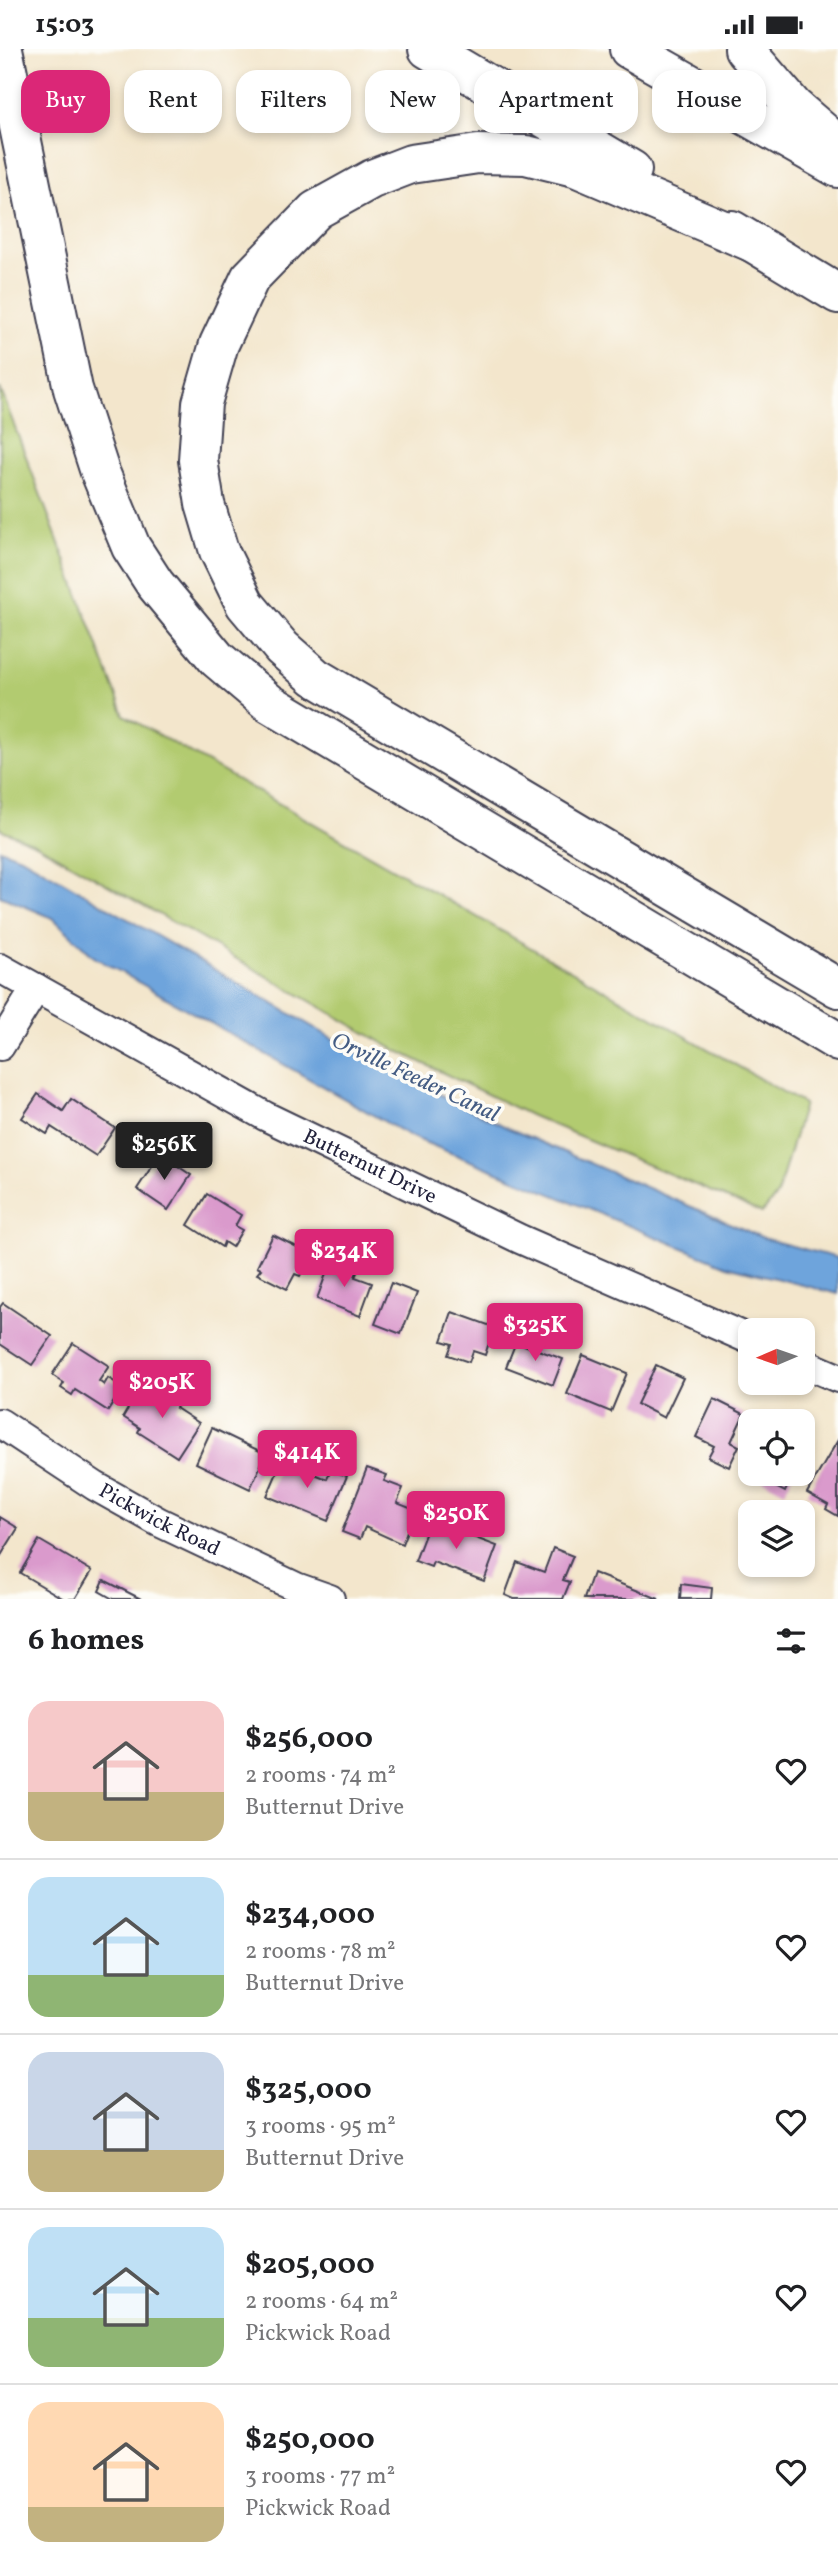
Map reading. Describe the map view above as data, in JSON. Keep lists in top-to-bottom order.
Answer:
{
  "streets": {
    "street": ["Butternut Drive", "Pickwick Road"]
  },
  "water": ["Orville Feeder Canal"],
  "north": "left",
  "page": {
    "status": "15:03",
    "chip": [
      "Buy",
      "Rent",
      "Filters",
      "New",
      "Apartment",
      "House"
    ],
    "price": [
      "$256K",
      "$234K",
      "$325K",
      "$205K",
      "$414K",
      "$250K"
    ],
    "heading": "6 homes",
    "list": [
      {
        "name": "$256,000",
        "note": "2 rooms · 74 m² · Butternut Drive"
      },
      {
        "name": "$234,000",
        "note": "2 rooms · 78 m² · Butternut Drive"
      },
      {
        "name": "$325,000",
        "note": "3 rooms · 95 m² · Butternut Drive"
      },
      {
        "name": "$205,000",
        "note": "2 rooms · 64 m² · Pickwick Road"
      },
      {
        "name": "$250,000",
        "note": "3 rooms · 77 m² · Pickwick Road"
      }
    ]
  }
}
